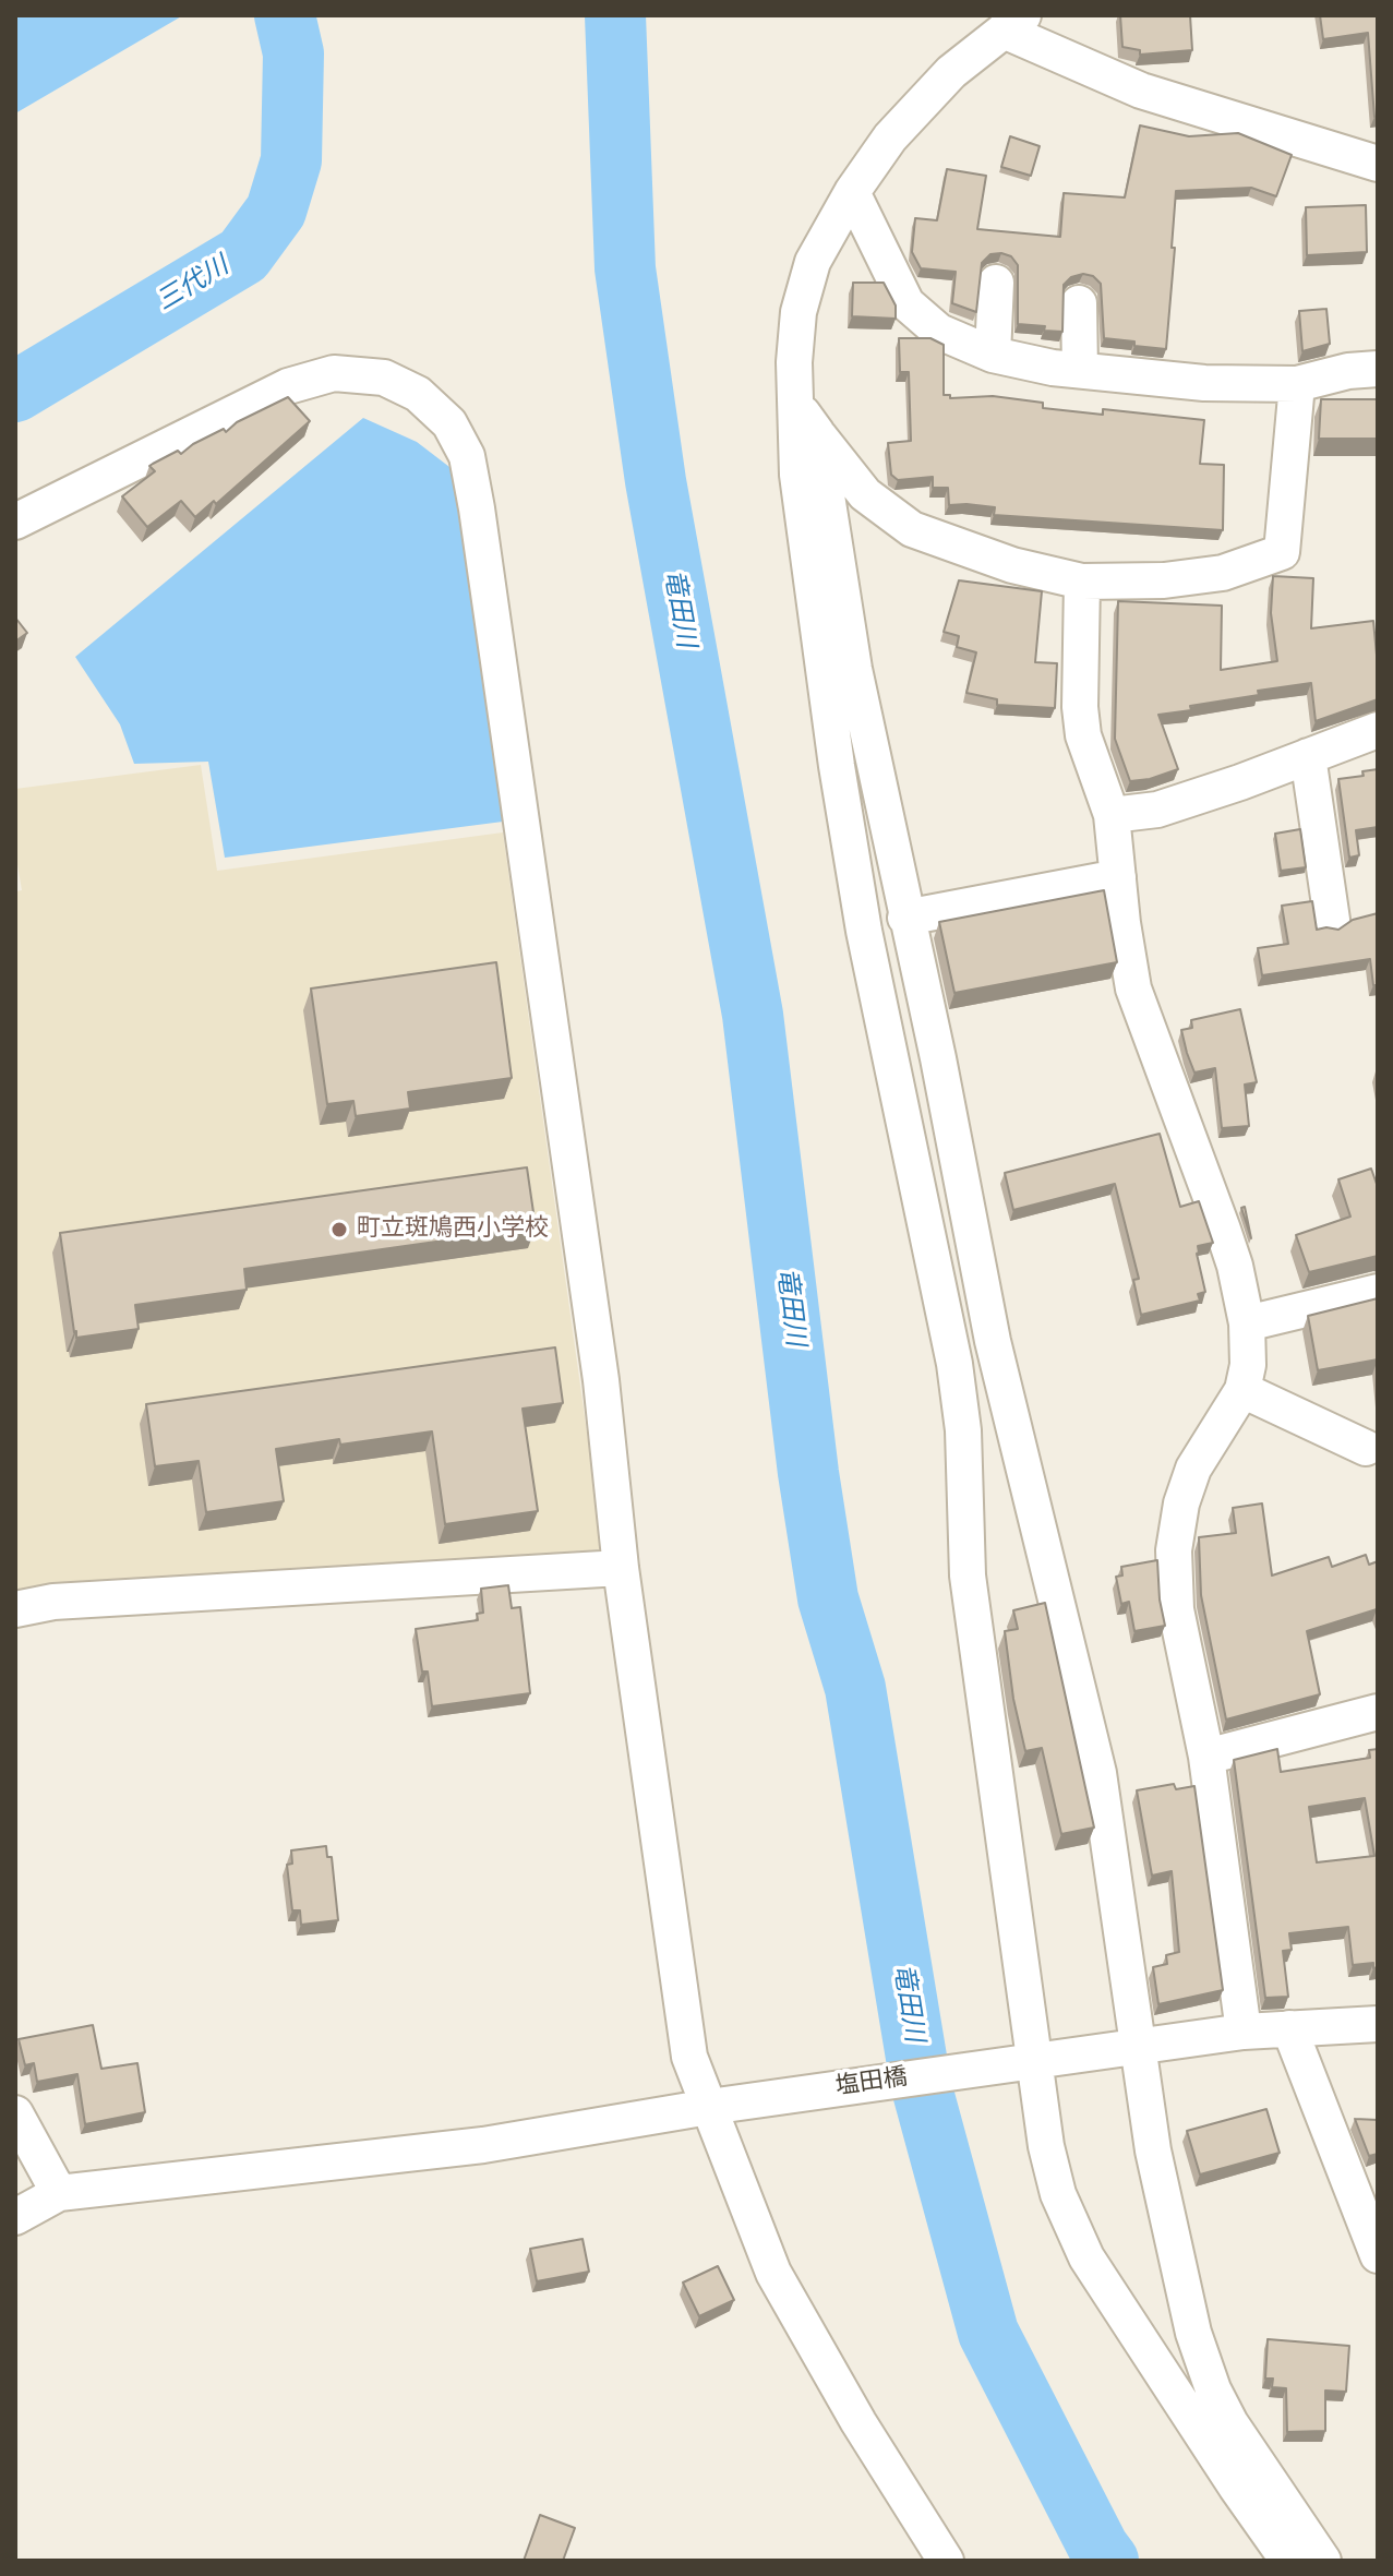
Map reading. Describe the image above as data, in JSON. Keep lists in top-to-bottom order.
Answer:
{
  "streets": {
    "street": ["塩田橋"]
  },
  "water": ["三代川", "竜田川"],
  "places": ["町立斑鳩西小学校"]
}
